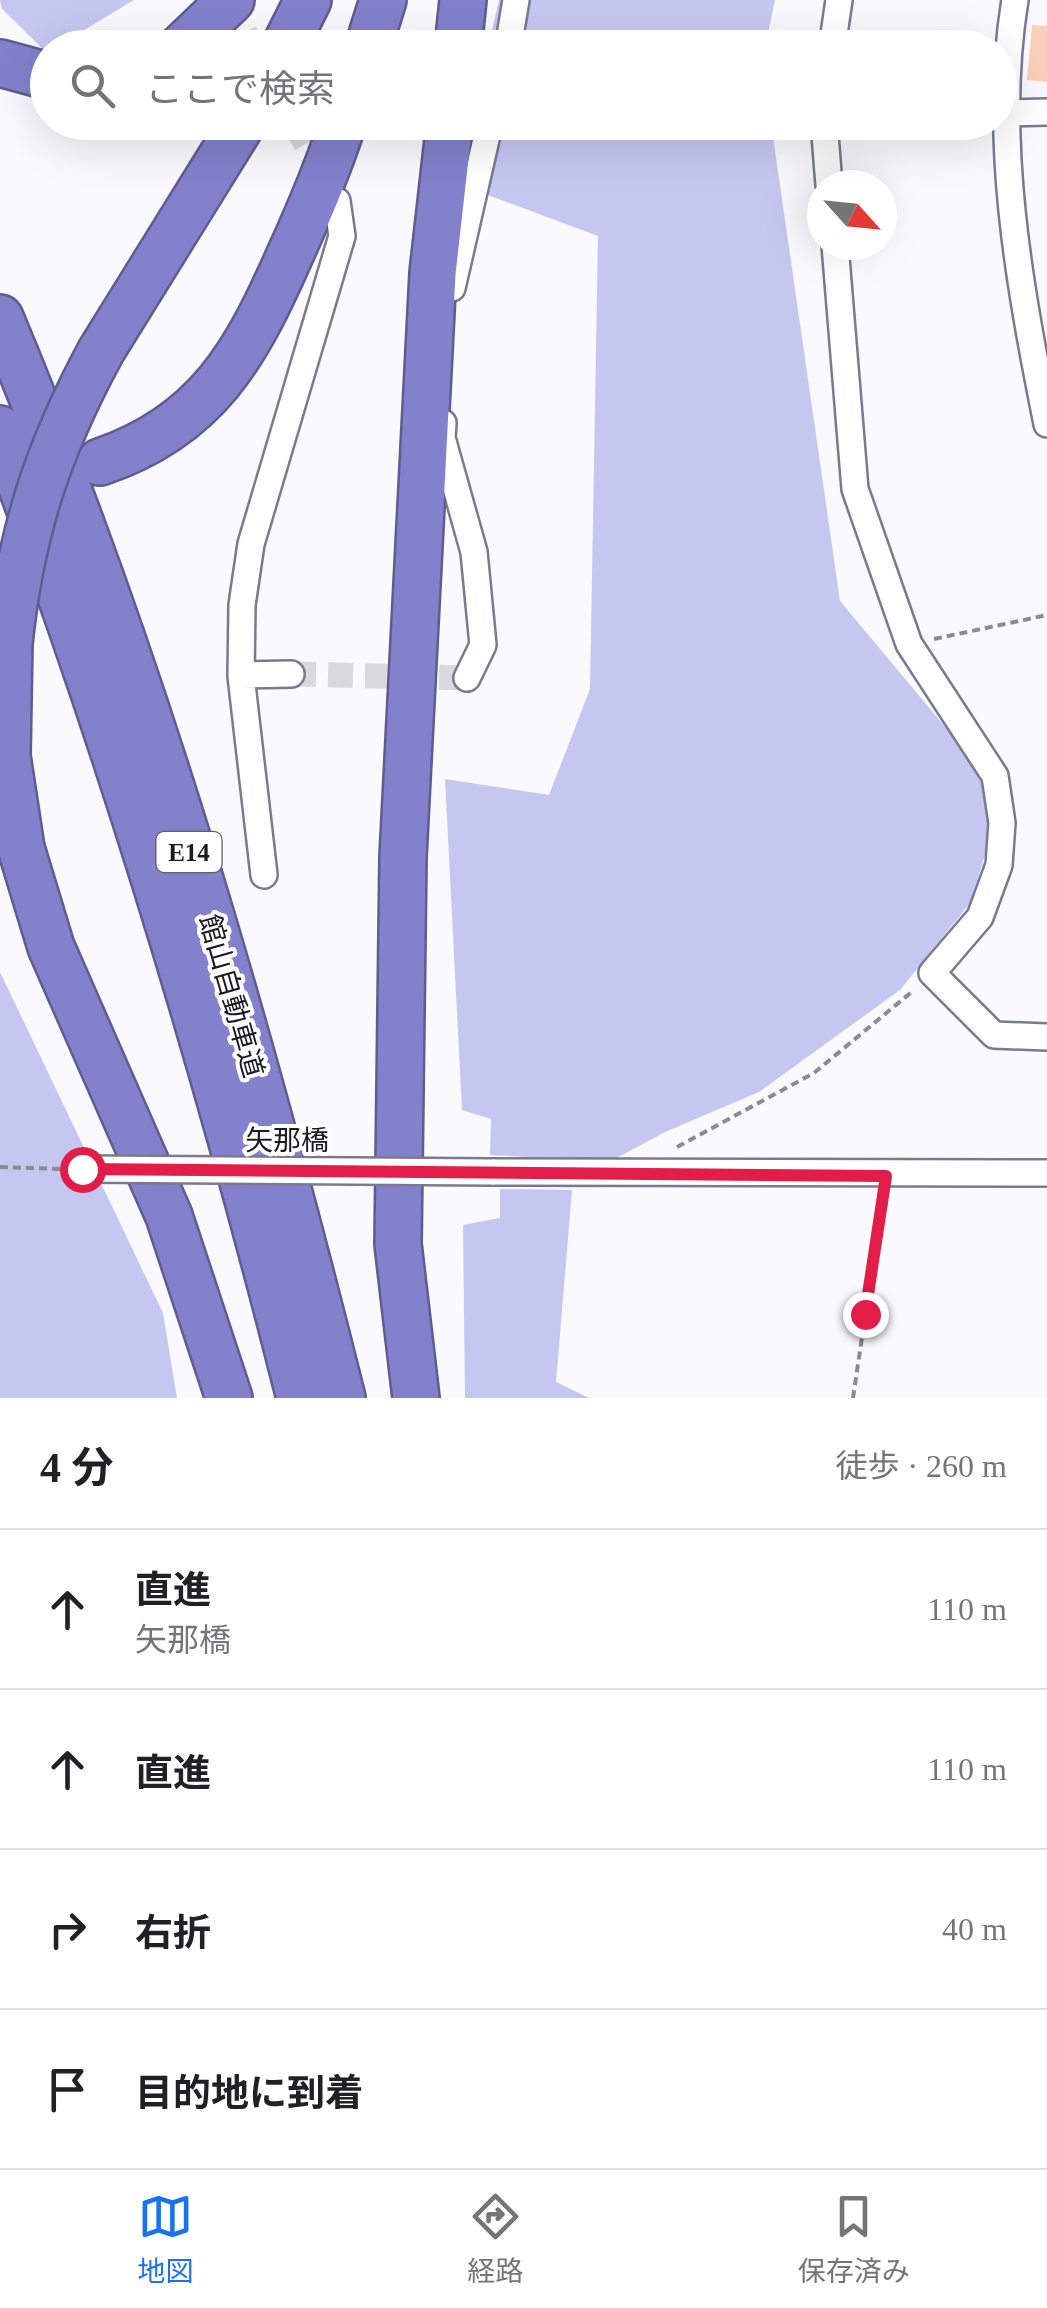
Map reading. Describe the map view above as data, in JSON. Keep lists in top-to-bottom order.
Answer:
{
  "streets": {
    "highway": ["E14", "館山自動車道"],
    "street": ["矢那橋"]
  },
  "north": "bottom right",
  "page": {
    "search": "ここで検索",
    "heading": ["4 分", "徒歩 · 260 m"],
    "list": [
      ["直進", "矢那橋", "110 m"],
      ["直進", "110 m"],
      ["右折", "40 m"],
      "目的地に到着"
    ],
    "nav": ["地図", "経路", "保存済み"]
  }
}
